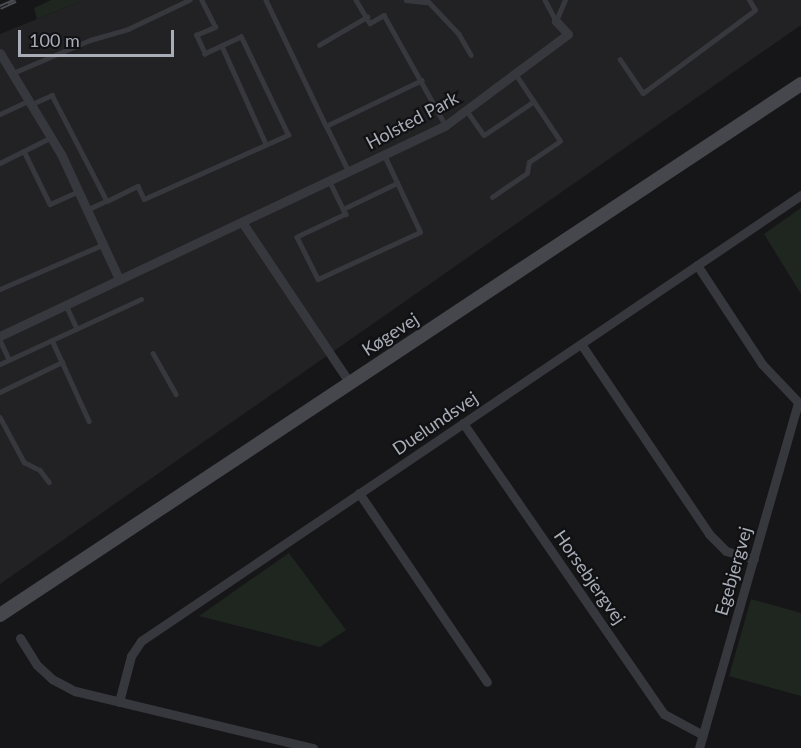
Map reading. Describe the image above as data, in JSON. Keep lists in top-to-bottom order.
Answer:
{
  "streets": {
    "street": [
      "Holsted Park",
      "Køgevej",
      "Duelundsvej",
      "Egebjergvej",
      "Horsebjergvej"
    ]
  },
  "crossings": [
    ["Duelundsvej", "Horsebjergvej"],
    ["Egebjergvej", "Horsebjergvej"]
  ],
  "scale_bar": "100 m"
}
